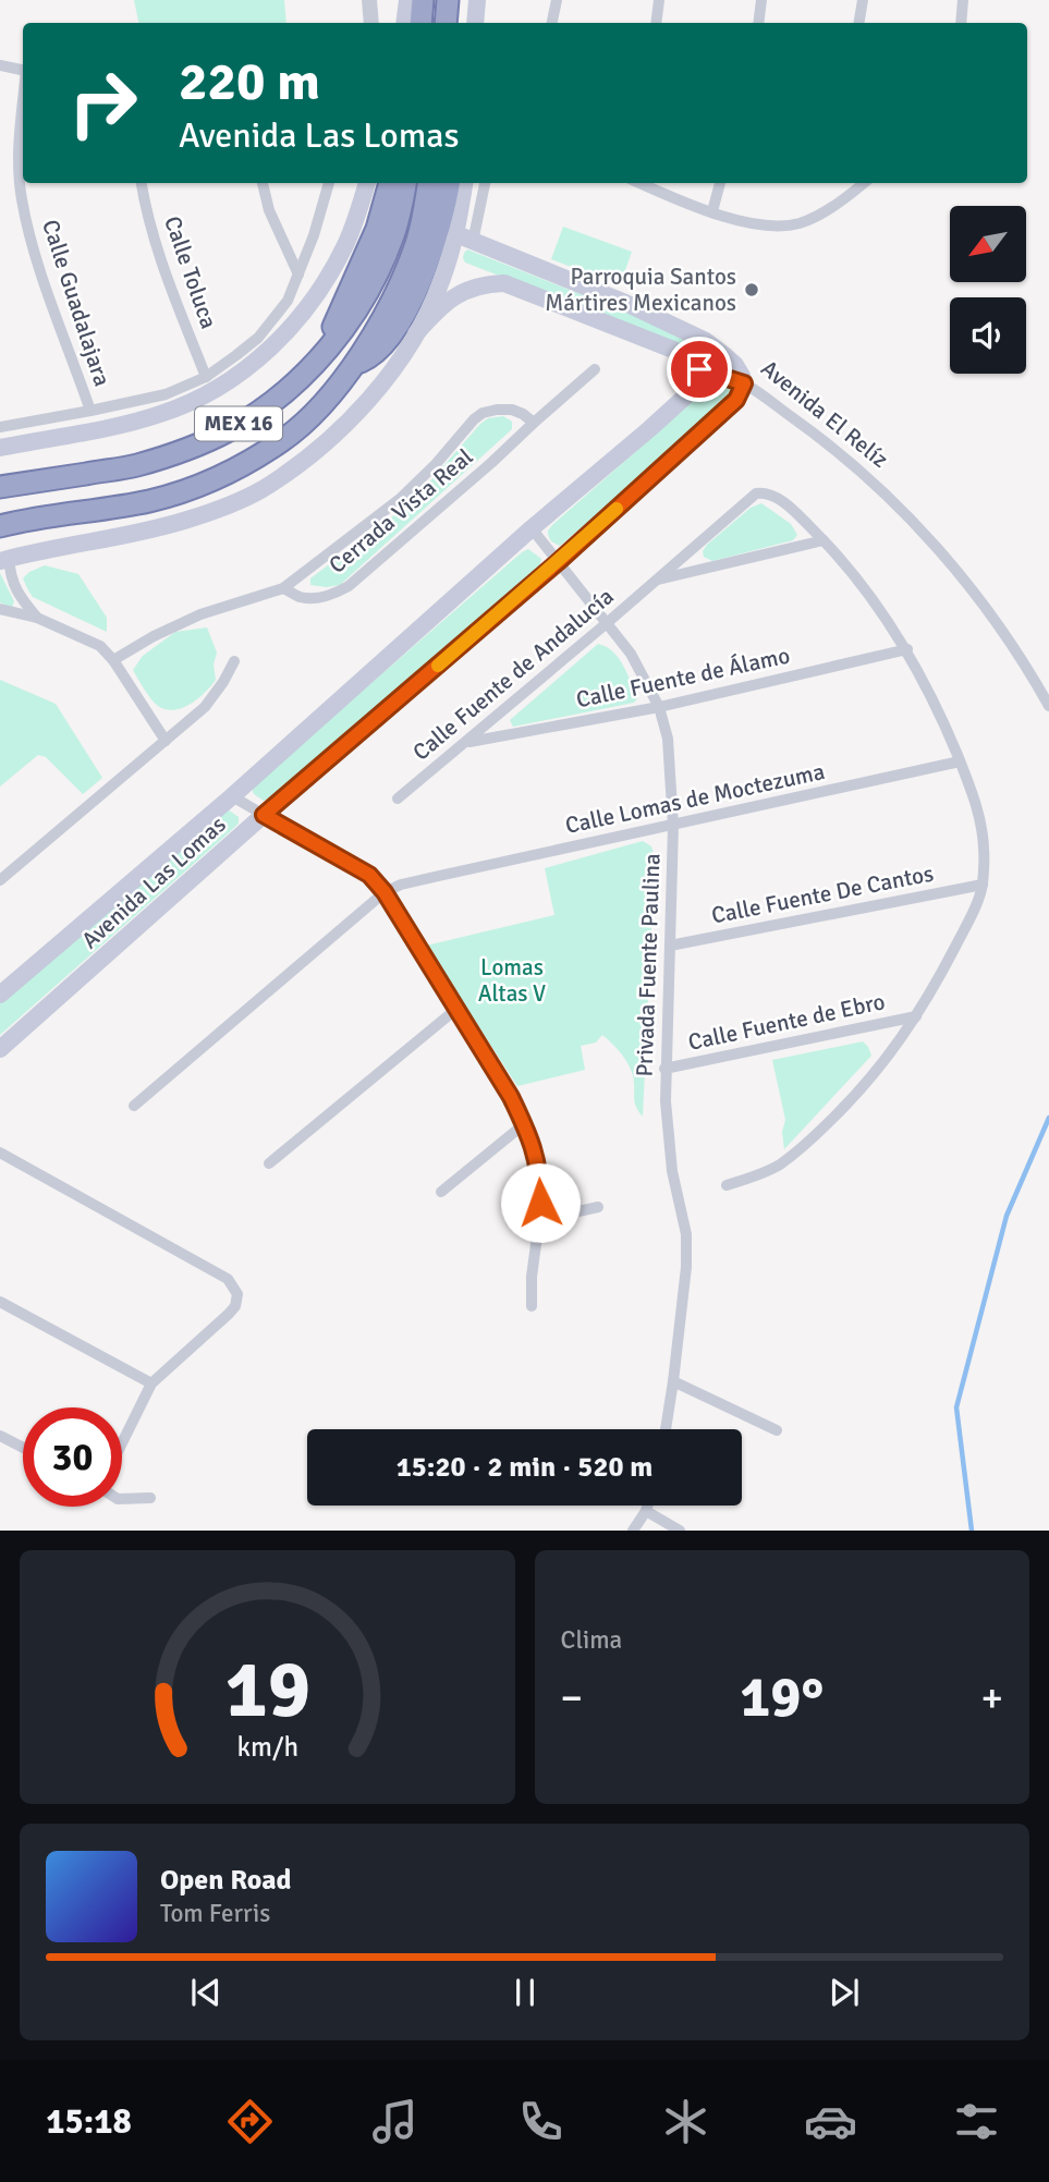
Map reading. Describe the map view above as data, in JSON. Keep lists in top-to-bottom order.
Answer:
{
  "streets": {
    "highway": ["MEX 16"],
    "main road": ["Avenida El Relíz", "Avenida Las Lomas"],
    "street": [
      "Calle Toluca",
      "Calle Guadalajara",
      "Cerrada Vista Real",
      "Calle Fuente de Andalucía",
      "Calle Fuente de Álamo",
      "Calle Lomas de Moctezuma",
      "Calle Fuente De Cantos",
      "Privada Fuente Paulina",
      "Calle Fuente de Ebro"
    ]
  },
  "crossings": [
    ["Avenida El Relíz", "Avenida Las Lomas"],
    ["Calle Fuente de Andalucía", "Calle Fuente de Álamo"],
    ["Calle Fuente de Andalucía", "Calle Lomas de Moctezuma"],
    ["Calle Fuente de Andalucía", "Calle Fuente De Cantos"],
    ["Calle Fuente de Andalucía", "Privada Fuente Paulina"],
    ["Calle Fuente de Andalucía", "Calle Fuente de Ebro"],
    ["Calle Fuente de Álamo", "Privada Fuente Paulina"],
    ["Calle Lomas de Moctezuma", "Privada Fuente Paulina"],
    ["Avenida Las Lomas", "Privada Fuente Paulina"],
    ["Calle Fuente De Cantos", "Privada Fuente Paulina"],
    ["Privada Fuente Paulina", "Calle Fuente de Ebro"]
  ],
  "parks": ["Lomas Altas V"],
  "places": ["Parroquia Santos Mártires Mexicanos"],
  "north": "bottom left",
  "page": {
    "turn": ["220 m", "Avenida Las Lomas"],
    "limit": "30",
    "trip": "15:20 · 2 min · 520 m",
    "tile": "Clima",
    "heat": ["−", "19°", "+"],
    "song": ["Open Road", "Tom Ferris"],
    "tabs": "15:18",
    "gauge": ["19", "km/h"]
  }
}
